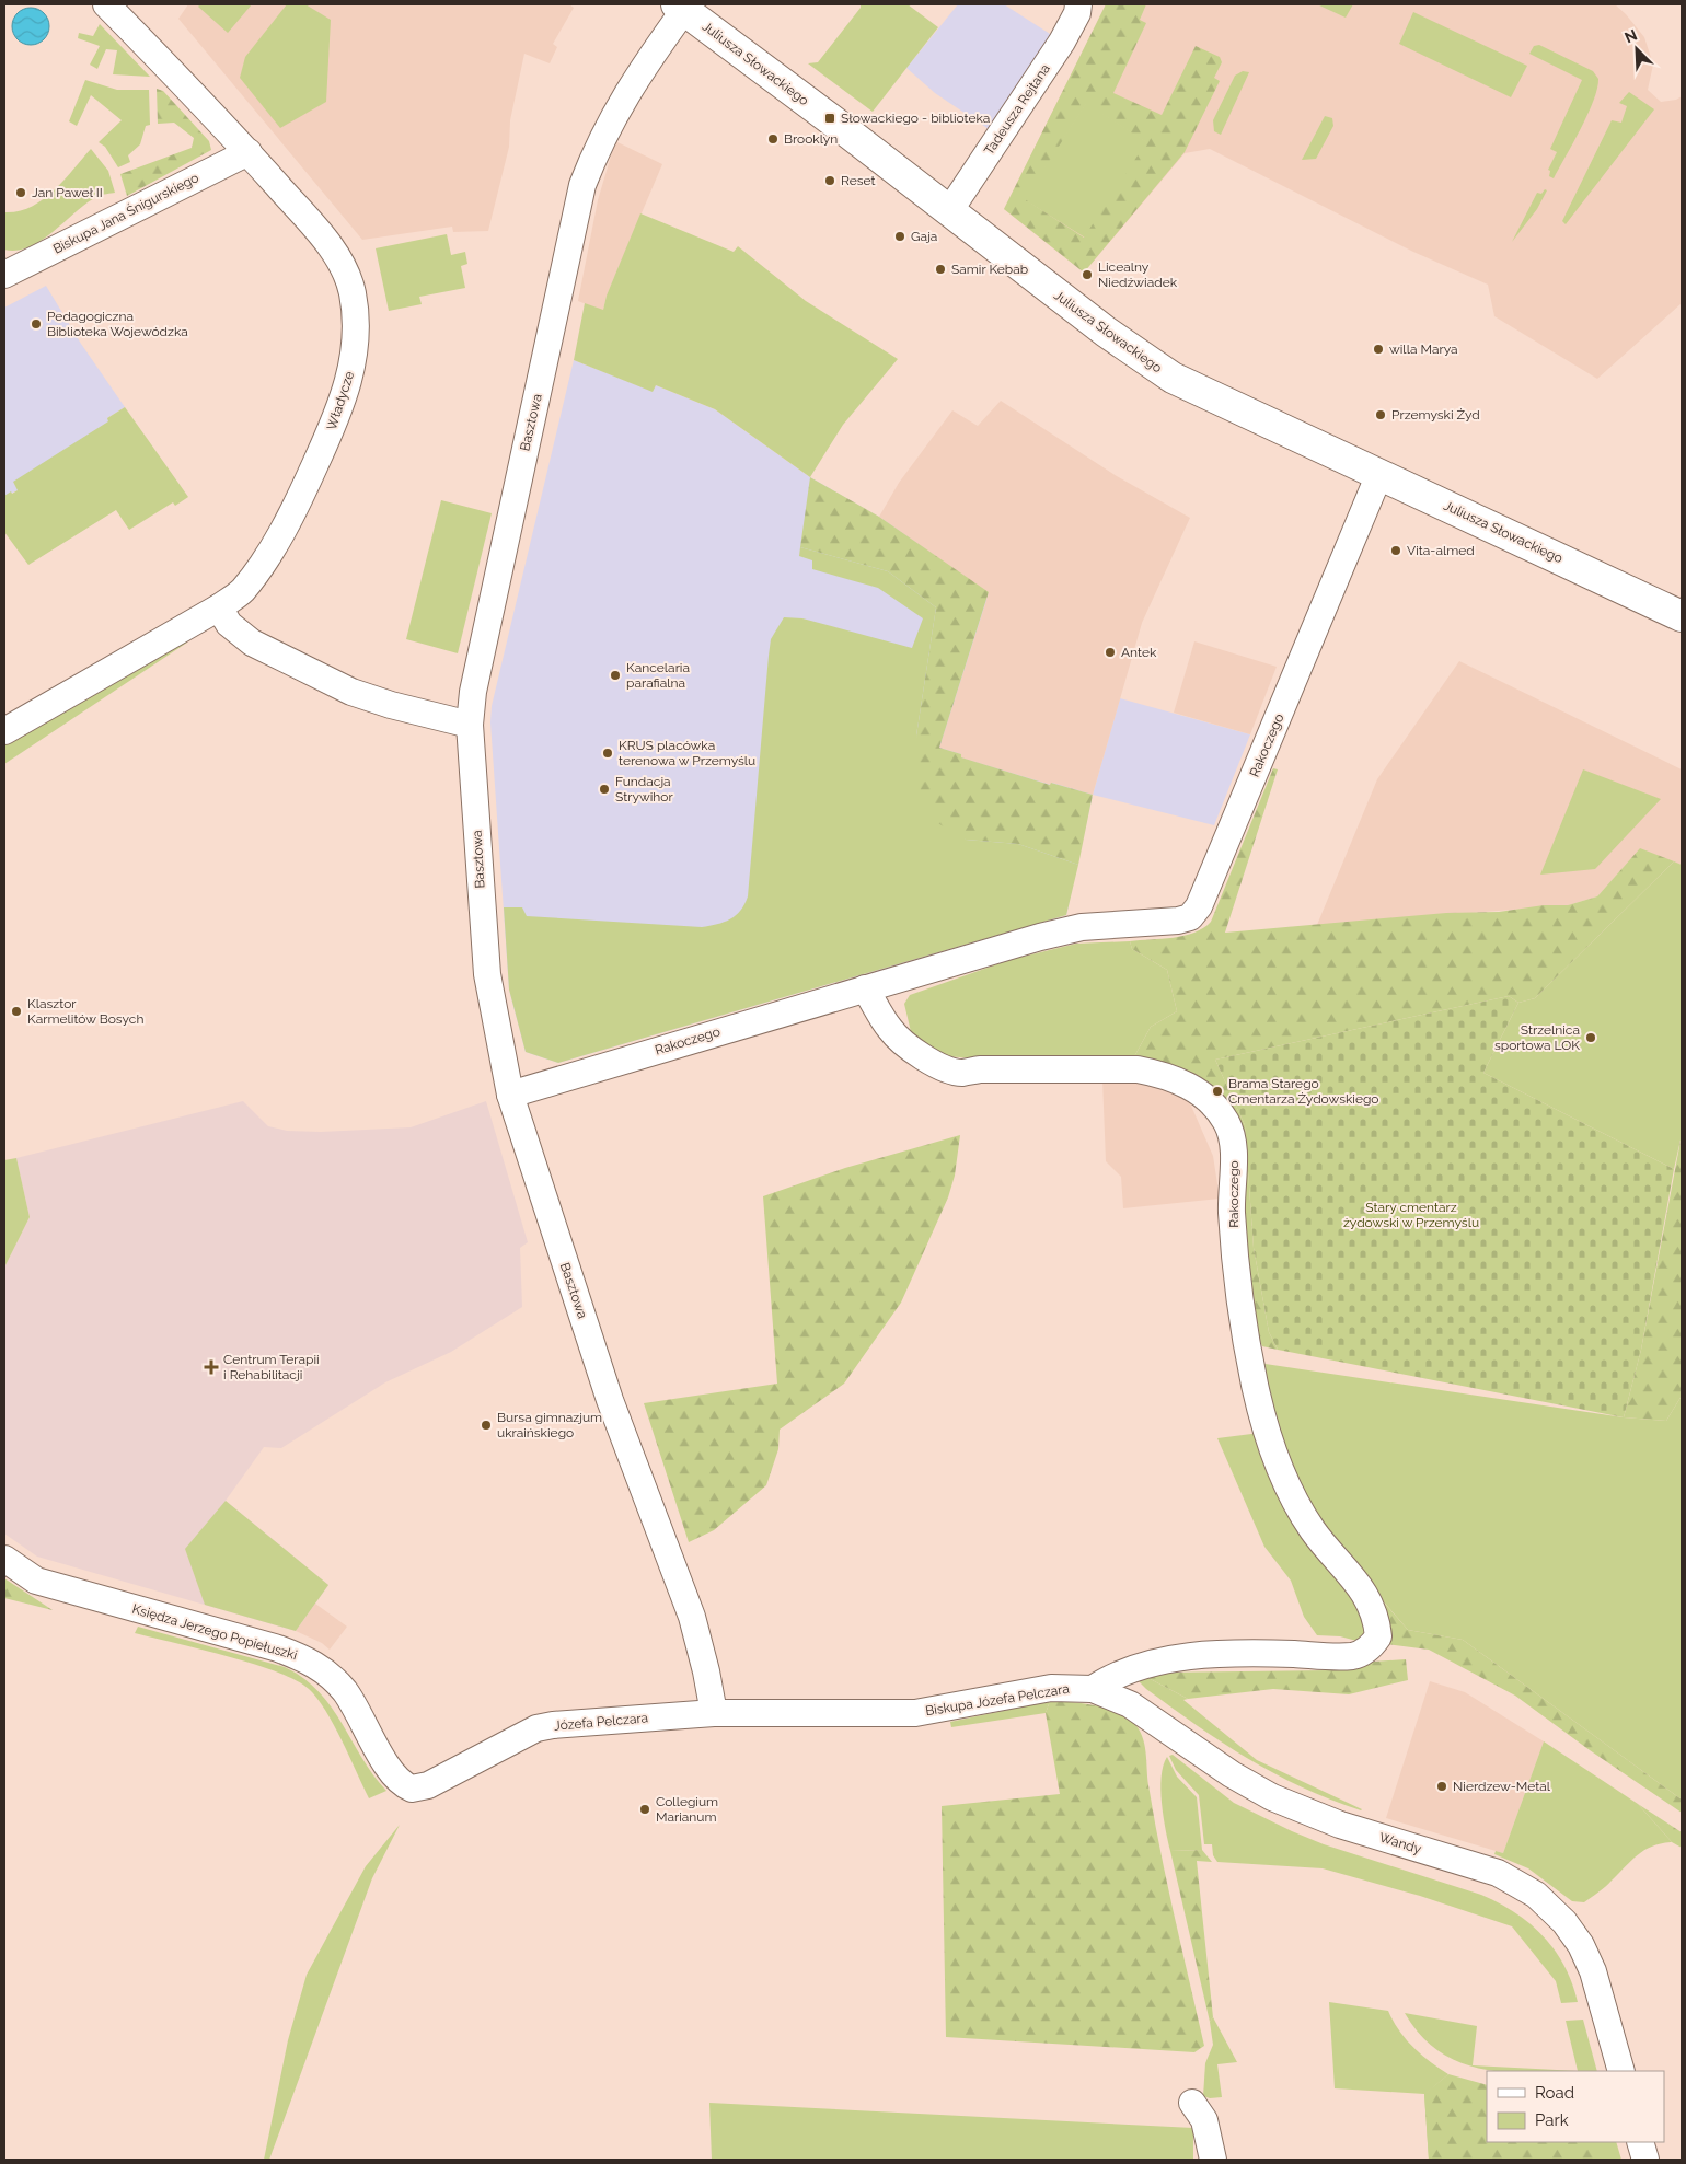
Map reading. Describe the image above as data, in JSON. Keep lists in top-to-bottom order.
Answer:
{
  "streets": {
    "street": [
      "Juliusza Słowackiego",
      "Tadeusza Rejtana",
      "Biskupa Jana Śnigurskiego",
      "Władycze",
      "Basztowa",
      "Rakoczego",
      "Księdza Jerzego Popiełuszki",
      "Biskupa Józefa Pelczara",
      "Józefa Pelczara",
      "Wandy"
    ]
  },
  "crossings": [
    ["Juliusza Słowackiego", "Tadeusza Rejtana"],
    ["Juliusza Słowackiego", "Basztowa"],
    ["Juliusza Słowackiego", "Rakoczego"],
    ["Biskupa Jana Śnigurskiego", "Władycze"],
    ["Basztowa", "Rakoczego"],
    ["Basztowa", "Biskupa Józefa Pelczara"],
    ["Basztowa", "Józefa Pelczara"],
    ["Rakoczego", "Biskupa Józefa Pelczara"],
    ["Rakoczego", "Wandy"],
    ["Księdza Jerzego Popiełuszki", "Józefa Pelczara"],
    ["Biskupa Józefa Pelczara", "Józefa Pelczara"],
    ["Biskupa Józefa Pelczara", "Wandy"]
  ],
  "parks": ["Stary cmentarz żydowski w Przemyślu"],
  "places": {
    "transit": ["Słowackiego - biblioteka"],
    "other": [
      "Brooklyn",
      "Reset",
      "Jan Paweł II",
      "Gaja",
      "Samir Kebab",
      "Licealny Niedźwiadek",
      "Pedagogiczna Biblioteka Wojewódzka",
      "willa Marya",
      "Przemyski Żyd",
      "Vita-almed",
      "Antek",
      "Kancelaria parafialna",
      "KRUS placówka terenowa w Przemyślu",
      "Fundacja Strywihor",
      "Klasztor Karmelitów Bosych",
      "Strzelnica sportowa LOK",
      "Brama Starego Cmentarza Żydowskiego",
      "Bursa gimnazjum ukraińskiego",
      "Nierdzew-Metal",
      "Collegium Marianum"
    ],
    "health": ["Centrum Terapii i Rehabilitacji"]
  },
  "legend": ["Road", "Park"],
  "north": "top left"
}
